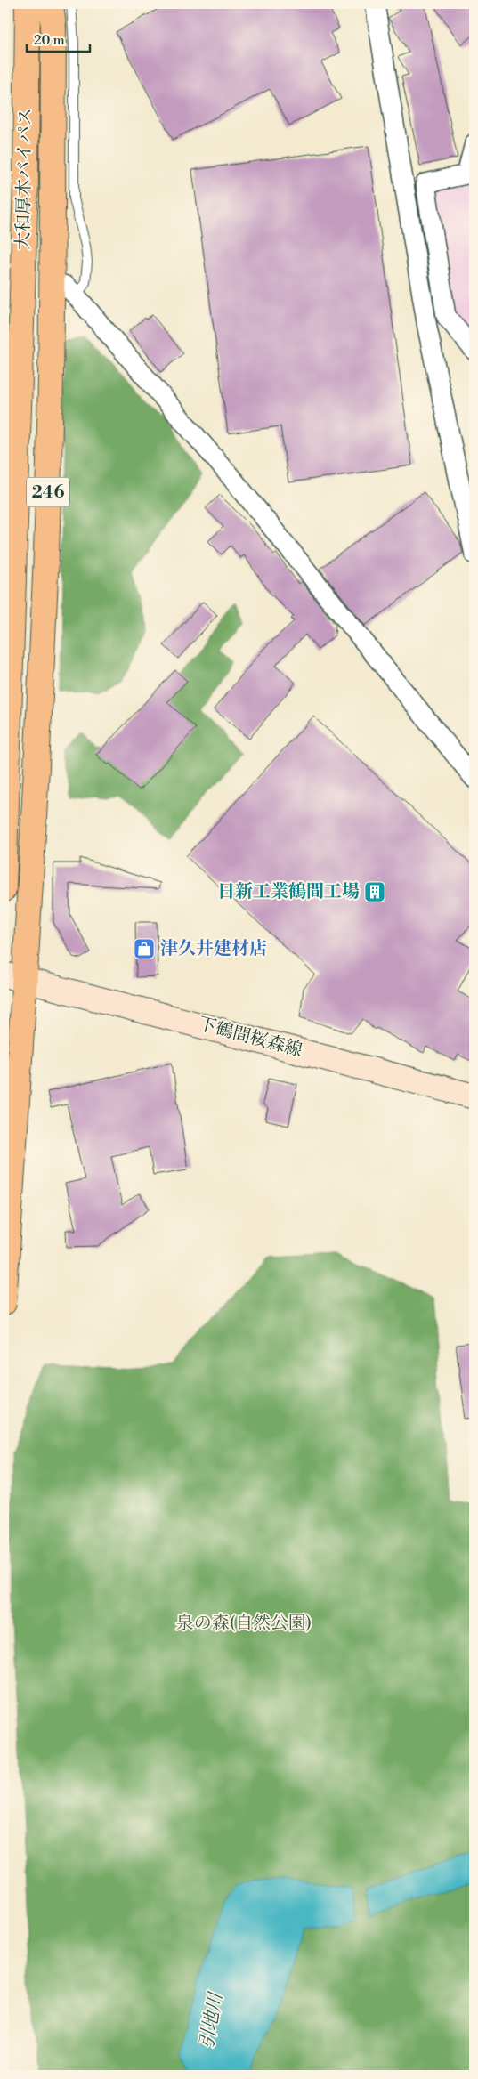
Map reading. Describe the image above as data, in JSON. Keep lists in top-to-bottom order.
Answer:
{
  "streets": {
    "highway": ["大和厚木バイパス", "246"],
    "street": ["下鶴間桜森線"]
  },
  "crossings": [
    ["246", "下鶴間桜森線"]
  ],
  "water": ["引地川"],
  "parks": ["泉の森(自然公園)"],
  "places": {
    "building": ["日新工業鶴間工場"],
    "shop": ["津久井建材店"]
  },
  "scale_bar": "20 m"
}
